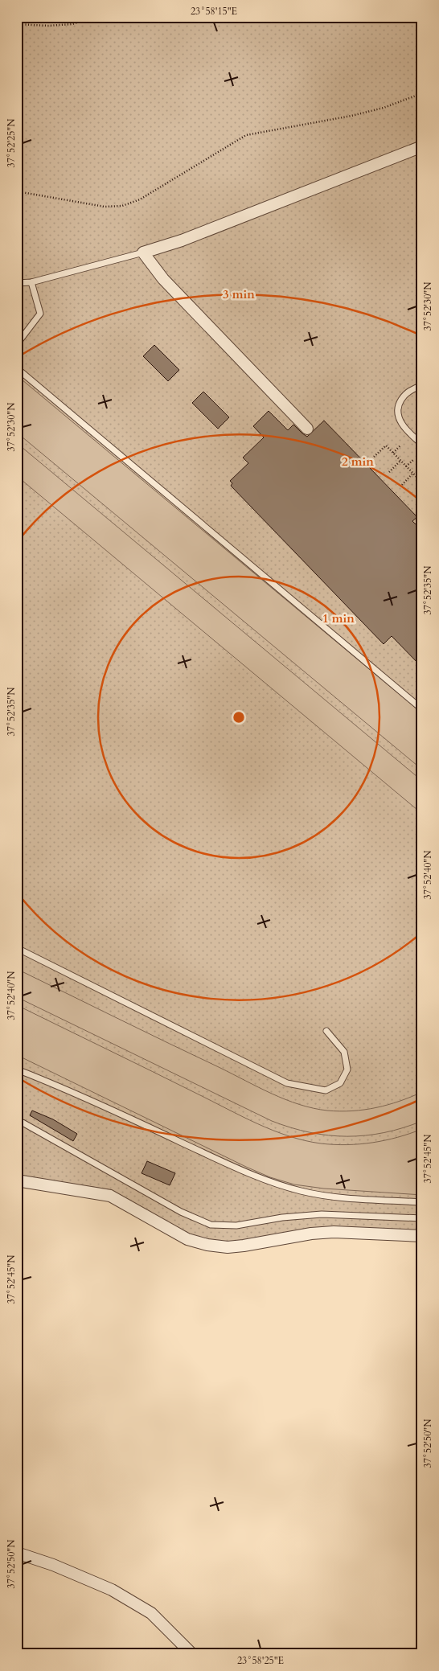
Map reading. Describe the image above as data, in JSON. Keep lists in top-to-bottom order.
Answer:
{
  "coordinates": [
    "23°58'15\"E",
    "37°52'25\"N",
    "37°52'30\"N",
    "37°52'35\"N",
    "37°52'40\"N",
    "37°52'45\"N",
    "37°52'50\"N",
    "23°58'25\"E"
  ],
  "rings": ["3 min", "2 min", "1 min"]
}
